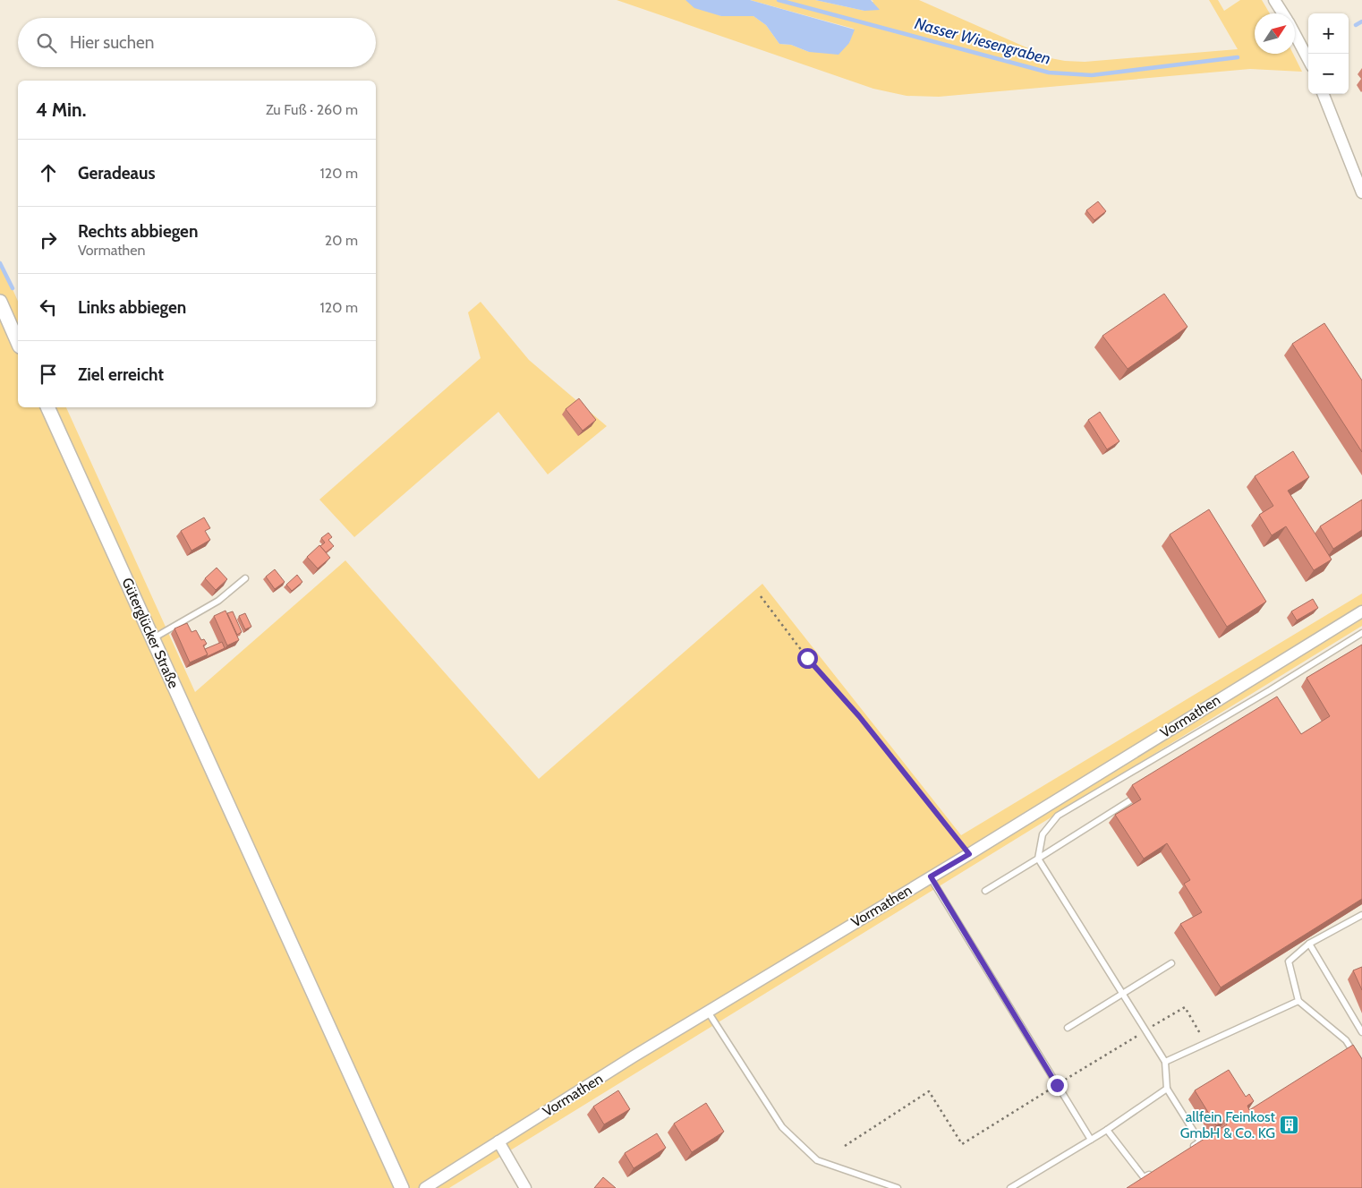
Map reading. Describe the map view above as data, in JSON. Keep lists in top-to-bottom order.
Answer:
{
  "streets": {
    "street": ["Güterglücker Straße", "Vormathen"]
  },
  "water": ["Nasser Wiesengraben"],
  "places": {
    "building": ["allfein Feinkost GmbH & Co. KG"]
  },
  "north": "top right",
  "page": {
    "map_buttons": ["+", "−"],
    "search": "Hier suchen",
    "heading": ["4 Min.", "Zu Fuß · 260 m"],
    "list": [
      ["Geradeaus", "120 m"],
      ["Rechts abbiegen", "Vormathen", "20 m"],
      ["Links abbiegen", "120 m"],
      "Ziel erreicht"
    ]
  }
}
